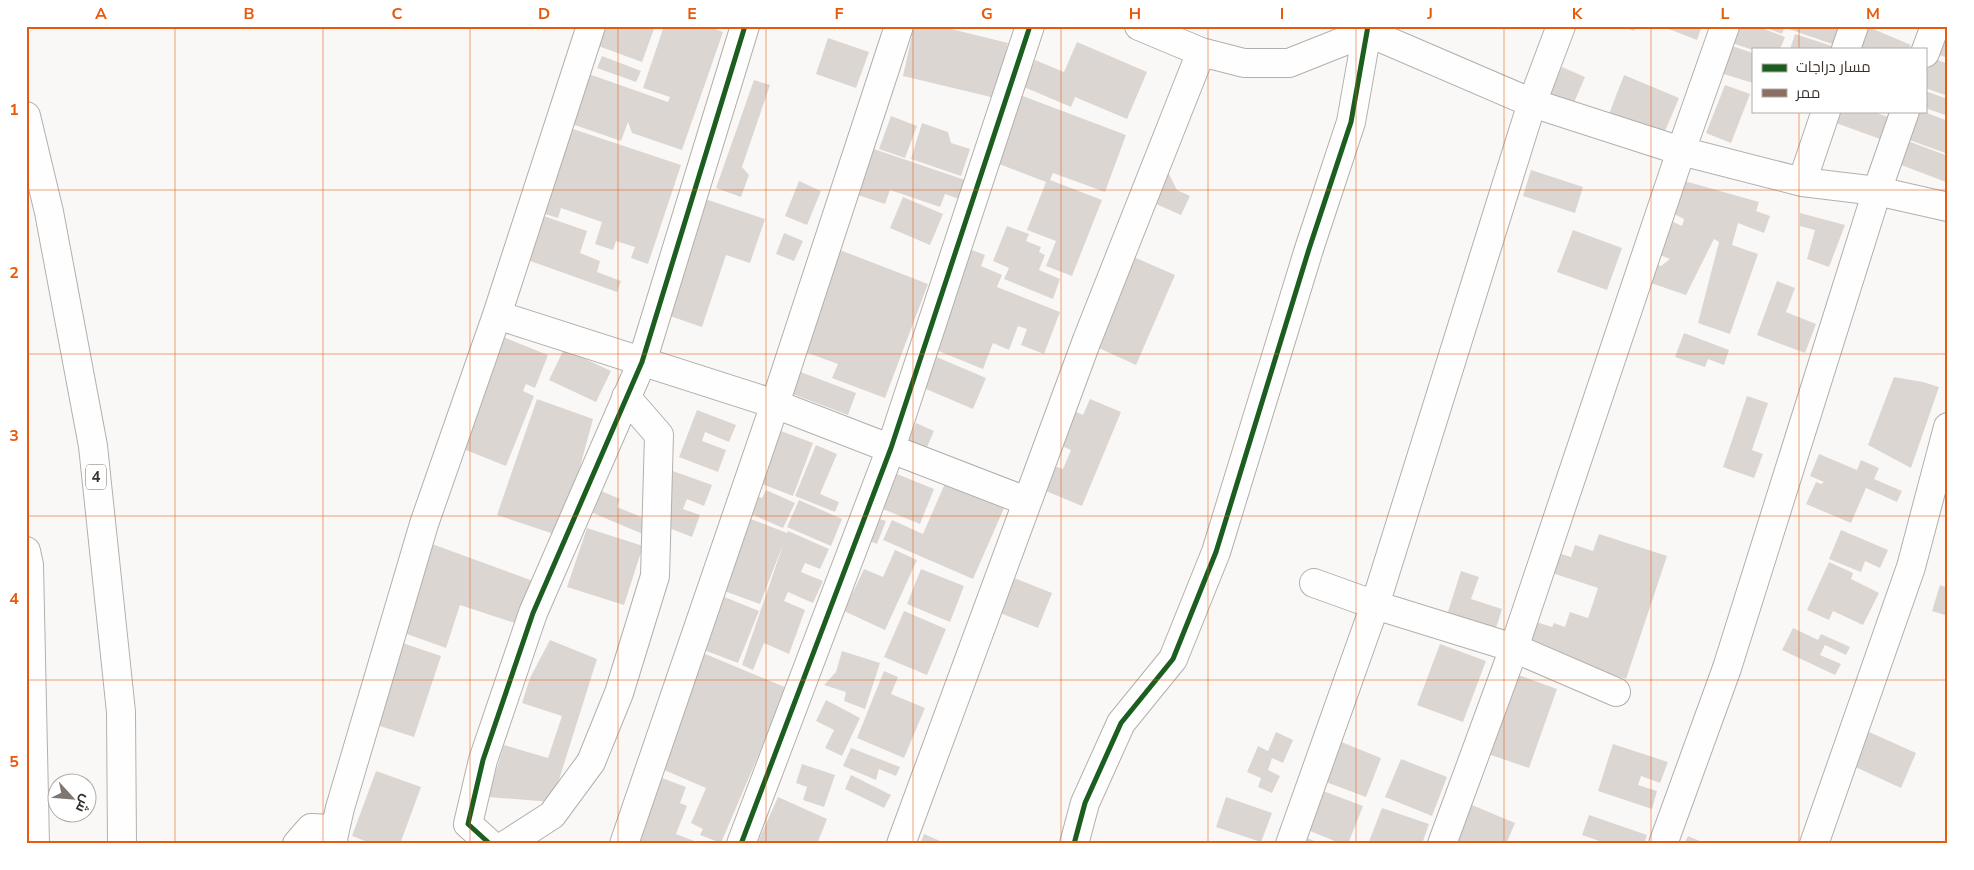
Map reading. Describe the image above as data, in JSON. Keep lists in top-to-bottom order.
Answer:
{
  "streets": {
    "main road": ["4"]
  },
  "legend": ["مسار دراجات", "ممر"],
  "north": "bottom right",
  "grid": {
    "columns": [
      "A",
      "B",
      "C",
      "D",
      "E",
      "F",
      "G",
      "H",
      "I",
      "J",
      "K",
      "L",
      "M"
    ],
    "rows": [
      "1",
      "2",
      "3",
      "4",
      "5"
    ]
  }
}
